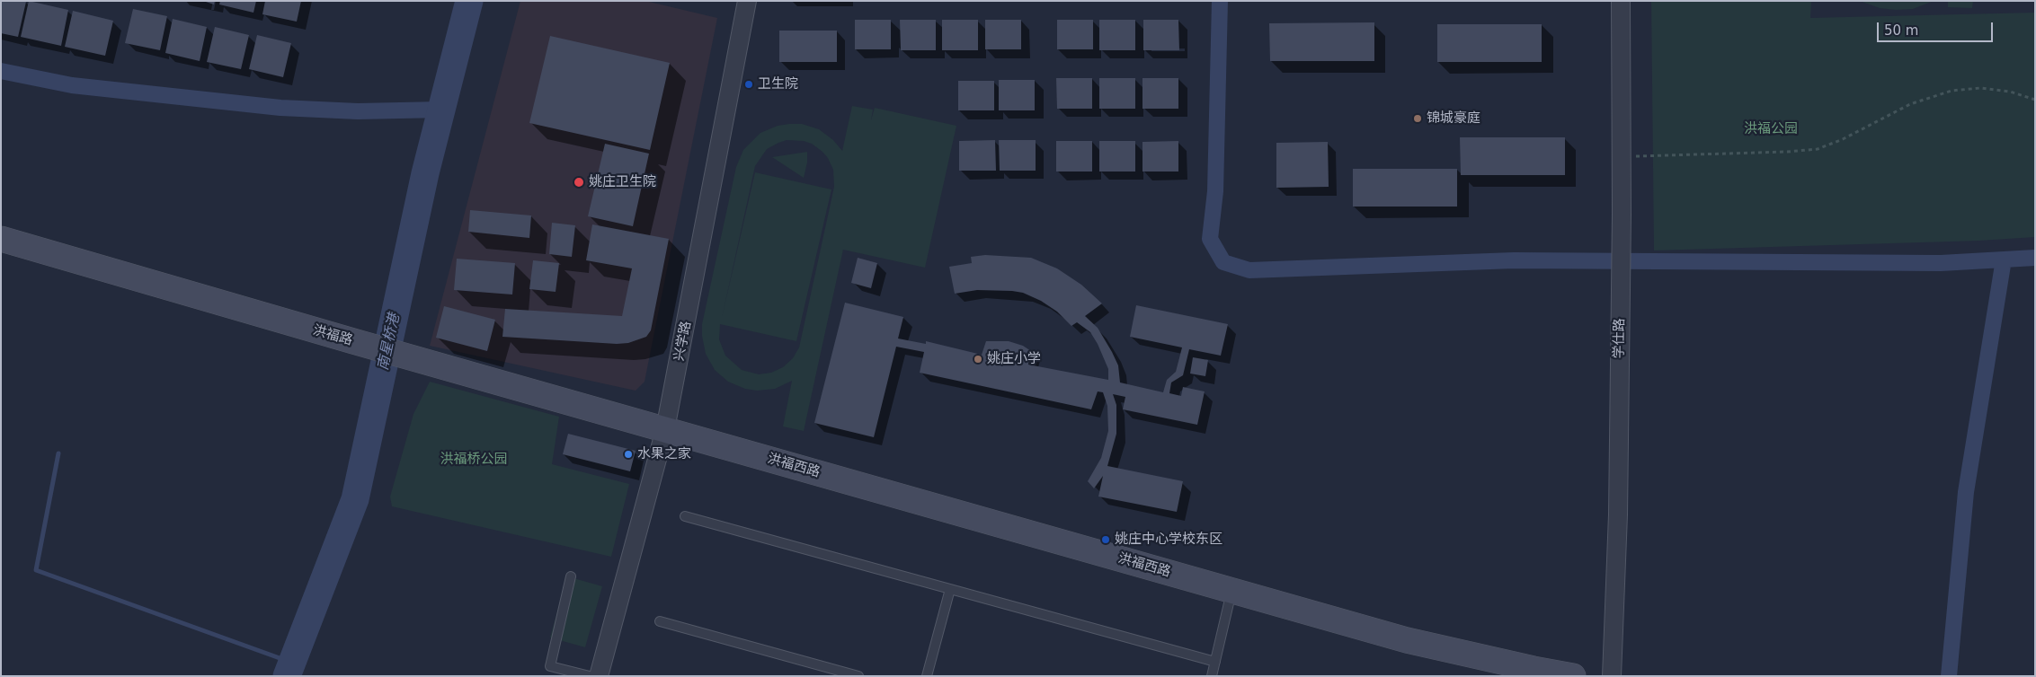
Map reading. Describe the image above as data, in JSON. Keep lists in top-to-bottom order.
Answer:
{
  "streets": {
    "street": [
      "洪福路",
      "学仕路",
      "兴学路",
      "洪福西路"
    ]
  },
  "crossings": [
    ["洪福路", "兴学路"],
    ["洪福路", "洪福西路"],
    ["兴学路", "洪福西路"]
  ],
  "water": ["南星桥港"],
  "parks": ["洪福公园", "洪福桥公园"],
  "places": [
    "卫生院",
    "锦城豪庭",
    "姚庄卫生院",
    "姚庄小学",
    "水果之家",
    "姚庄中心学校东区"
  ],
  "scale_bar": "50 m"
}
